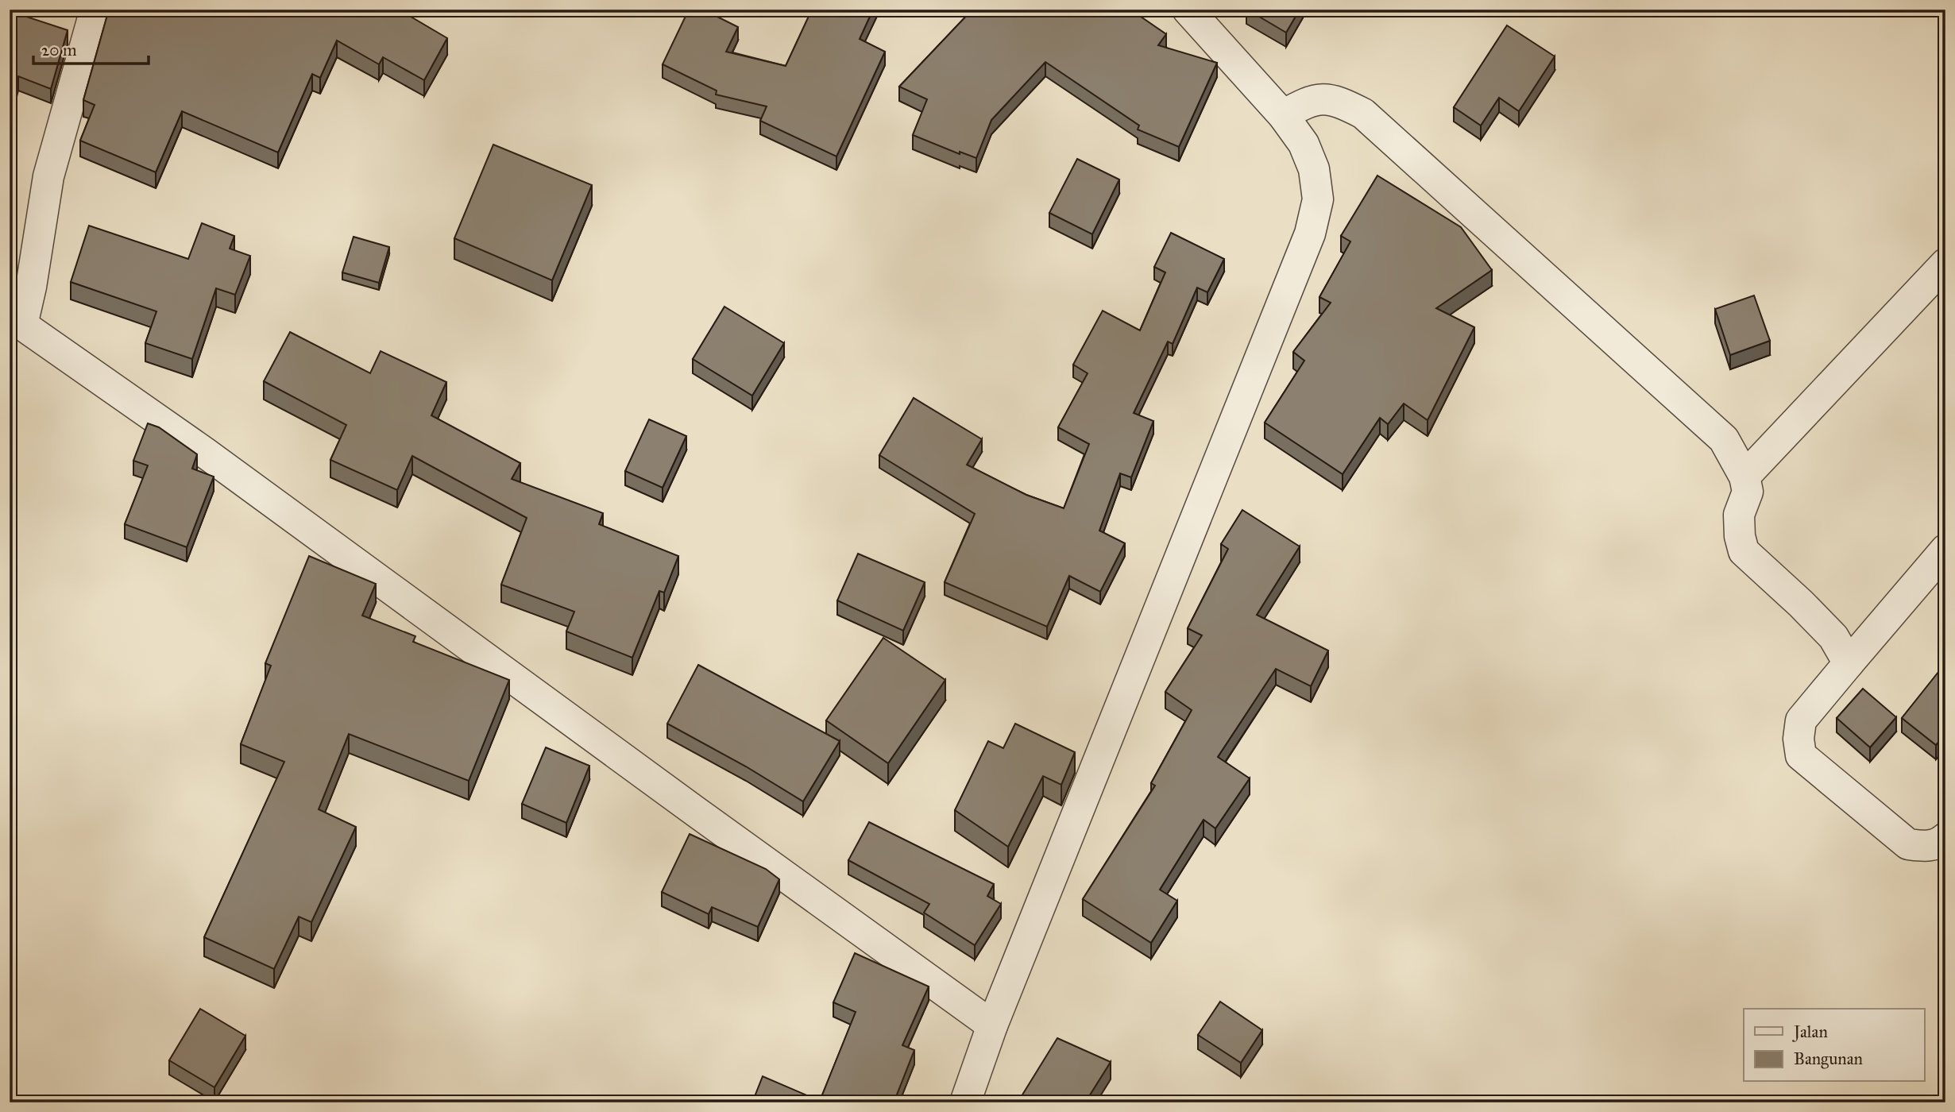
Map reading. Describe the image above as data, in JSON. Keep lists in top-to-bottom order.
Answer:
{
  "legend": ["Jalan", "Bangunan"],
  "scale_bar": "20 m"
}
